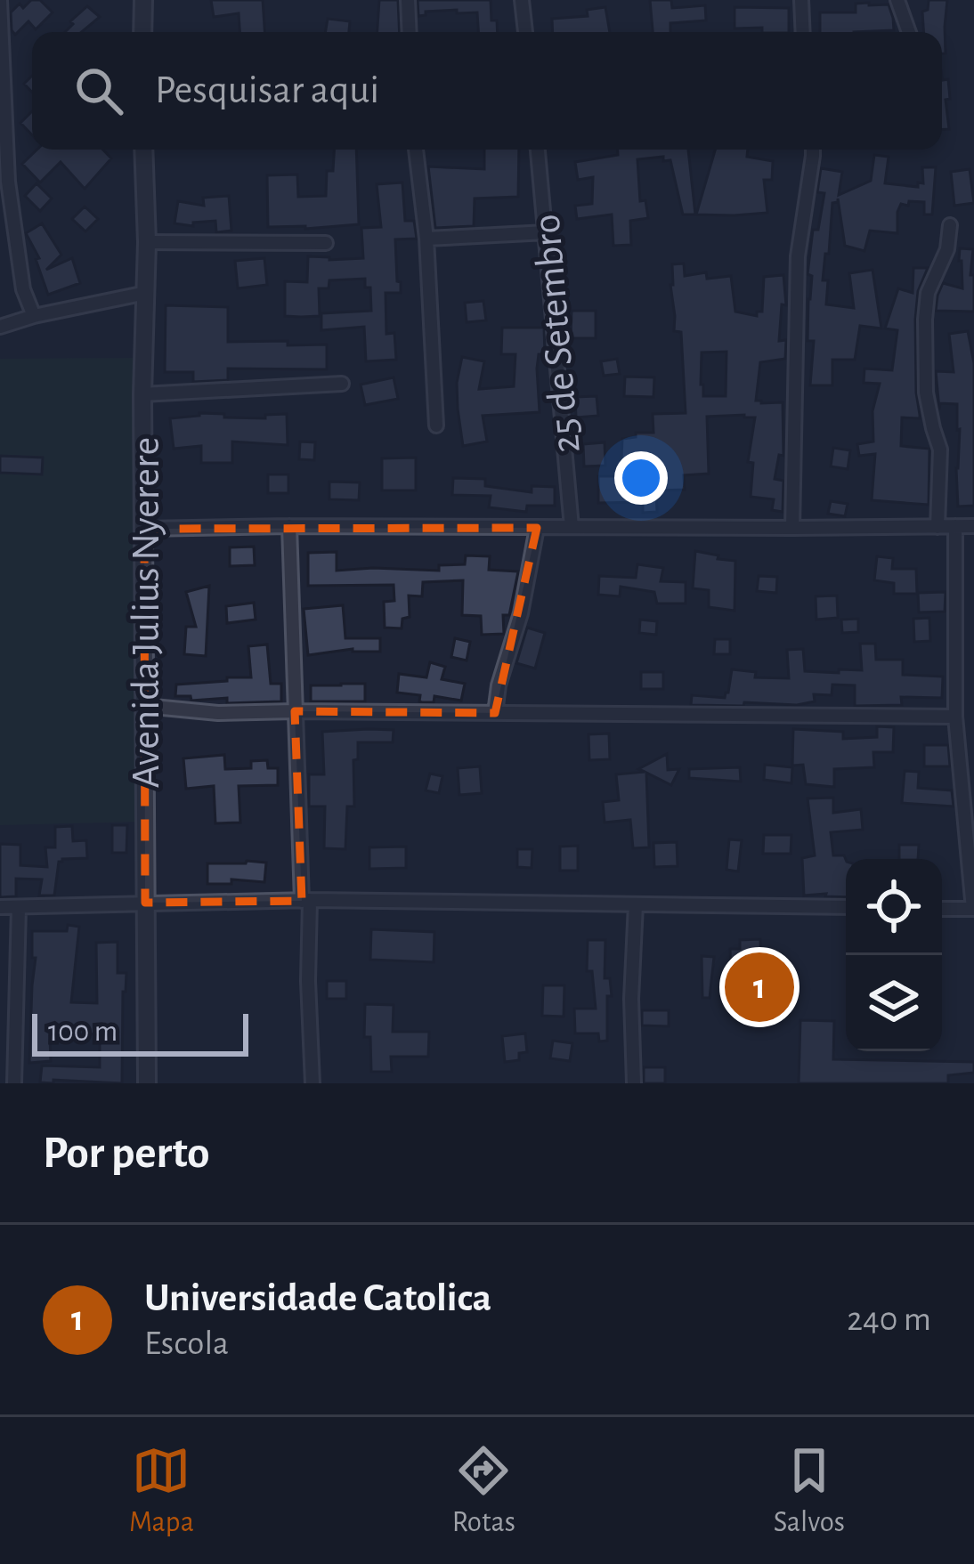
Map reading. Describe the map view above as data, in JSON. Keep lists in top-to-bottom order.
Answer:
{
  "streets": {
    "street": ["25 de Setembro", "Avenida Julius Nyerere"]
  },
  "scale_bar": "100 m",
  "page": {
    "search": "Pesquisar aqui",
    "pins": "1",
    "scale": "100 m",
    "heading": "Por perto",
    "list": [
      {
        "mark": "1",
        "name": "Universidade Catolica",
        "note": "Escola",
        "value": "240 m"
      }
    ],
    "nav": ["Mapa", "Rotas", "Salvos"]
  }
}
